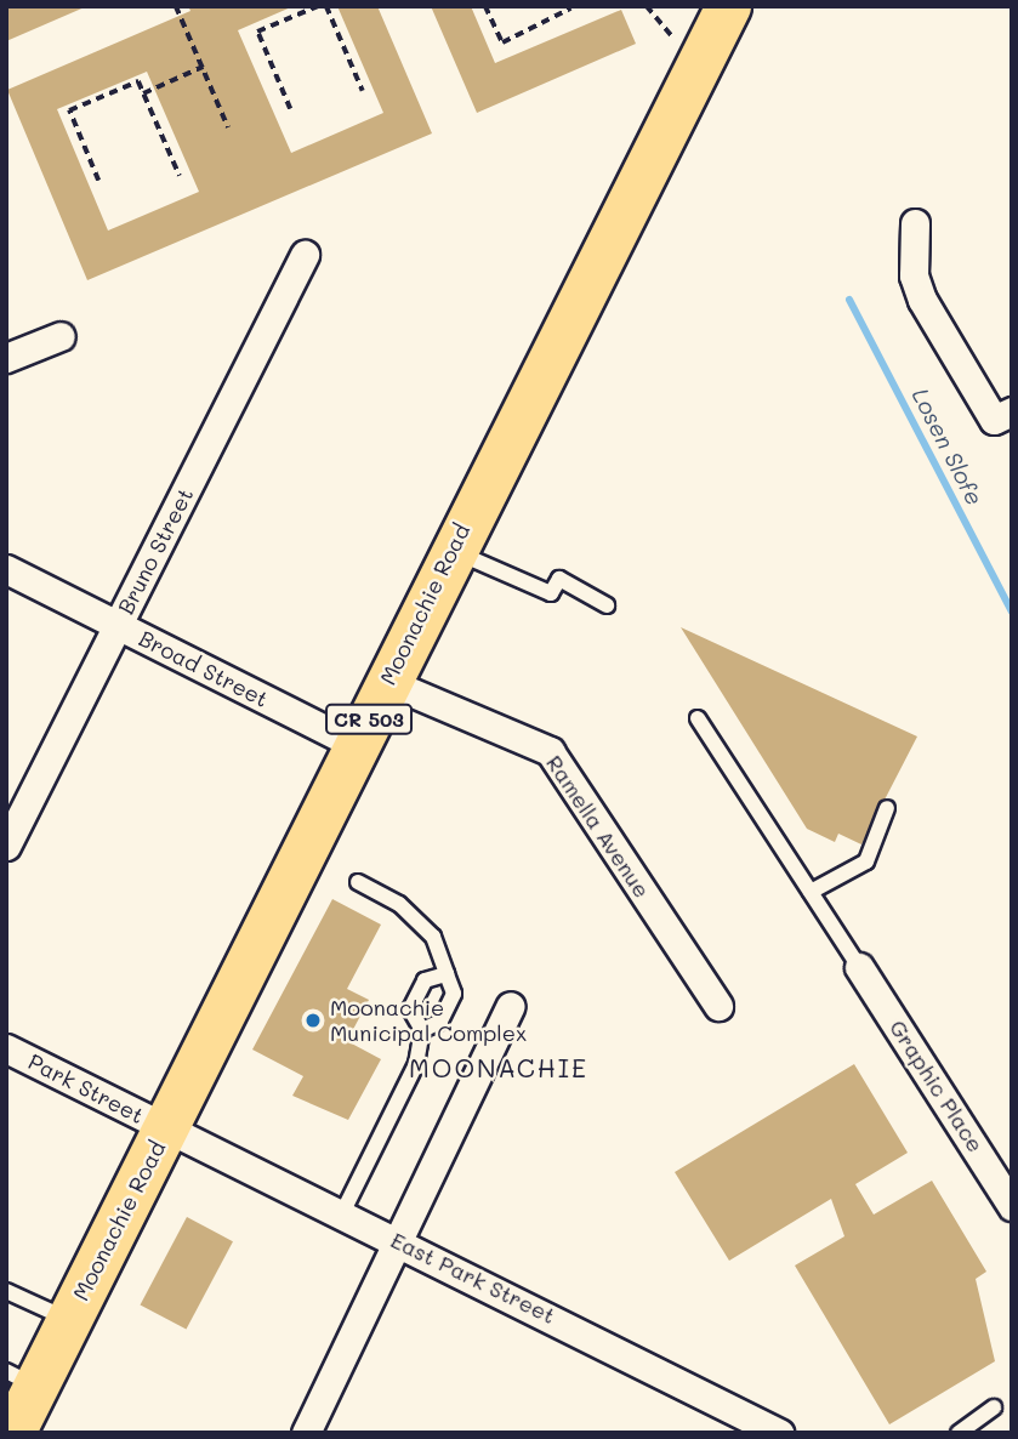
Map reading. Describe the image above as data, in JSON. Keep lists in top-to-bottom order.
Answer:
{
  "streets": {
    "main road": ["Moonachie Road", "CR 503"],
    "street": [
      "Bruno Street",
      "Broad Street",
      "Ramella Avenue",
      "Graphic Place",
      "Park Street",
      "East Park Street"
    ]
  },
  "crossings": [
    ["Bruno Street", "Broad Street"],
    ["Moonachie Road", "Broad Street"],
    ["Moonachie Road", "Ramella Avenue"],
    ["Moonachie Road", "Park Street"],
    ["Moonachie Road", "East Park Street"],
    ["Park Street", "East Park Street"]
  ],
  "districts": ["MOONACHIE"],
  "water": ["Losen Slofe"],
  "places": ["Moonachie Municipal Complex"]
}
